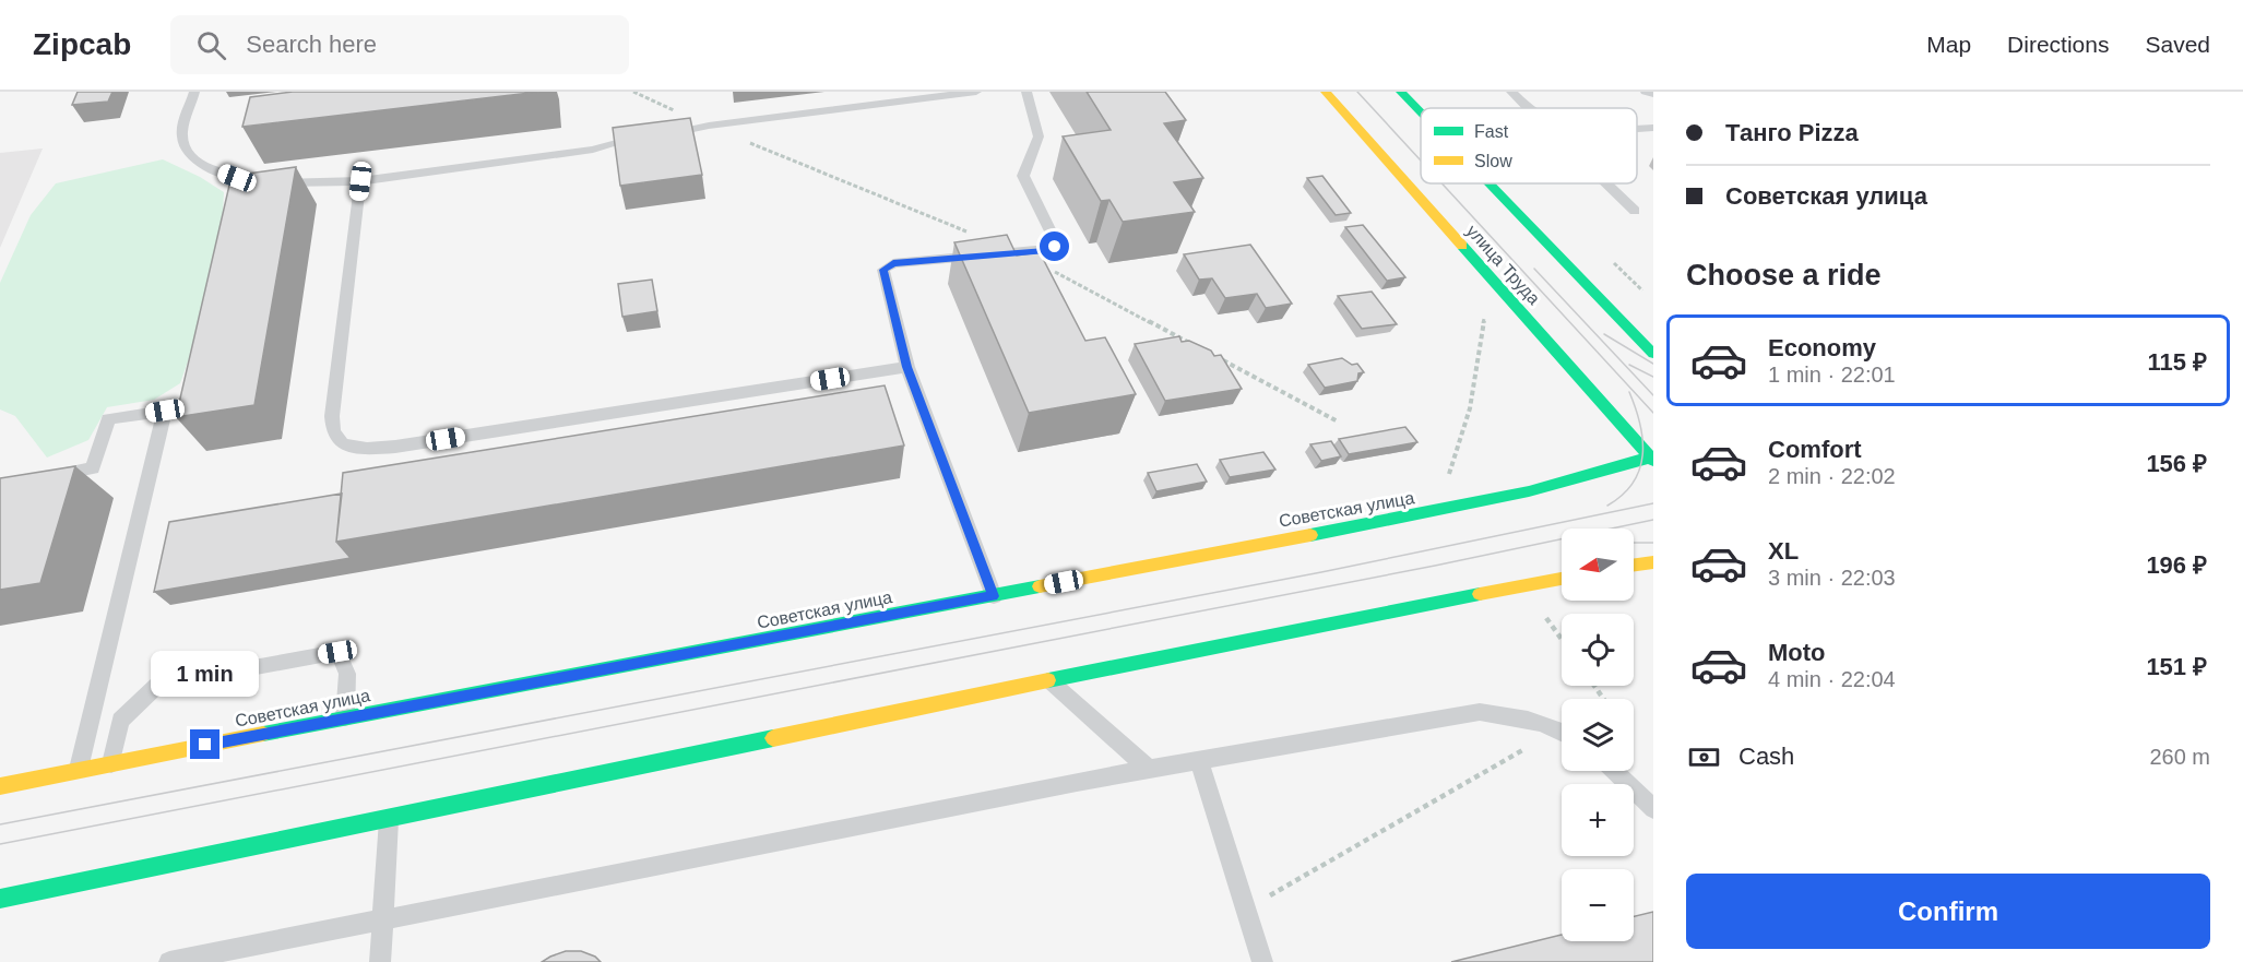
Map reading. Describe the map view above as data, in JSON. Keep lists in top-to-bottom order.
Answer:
{
  "streets": {
    "main road": ["улица Труда", "Советская улица"]
  },
  "crossings": [
    ["улица Труда", "Советская улица"]
  ],
  "legend": ["Fast", "Slow"],
  "north": "left",
  "page": {
    "header": "Zipcab",
    "search": "Search here",
    "nav": ["Map", "Directions", "Saved"],
    "banner": ["Танго Pizza", "Советская улица"],
    "heading": "Choose a ride",
    "list": [
      {
        "name": "Economy",
        "note": "1 min · 22:01",
        "value": "115 ₽"
      },
      {
        "name": "Comfort",
        "note": "2 min · 22:02",
        "value": "156 ₽"
      },
      {
        "name": "XL",
        "note": "3 min · 22:03",
        "value": "196 ₽"
      },
      {
        "name": "Moto",
        "note": "4 min · 22:04",
        "value": "151 ₽"
      }
    ],
    "map_buttons": ["+", "−"],
    "bubble": "1 min",
    "pay": ["Cash", "260 m"],
    "buttons": "Confirm"
  }
}
